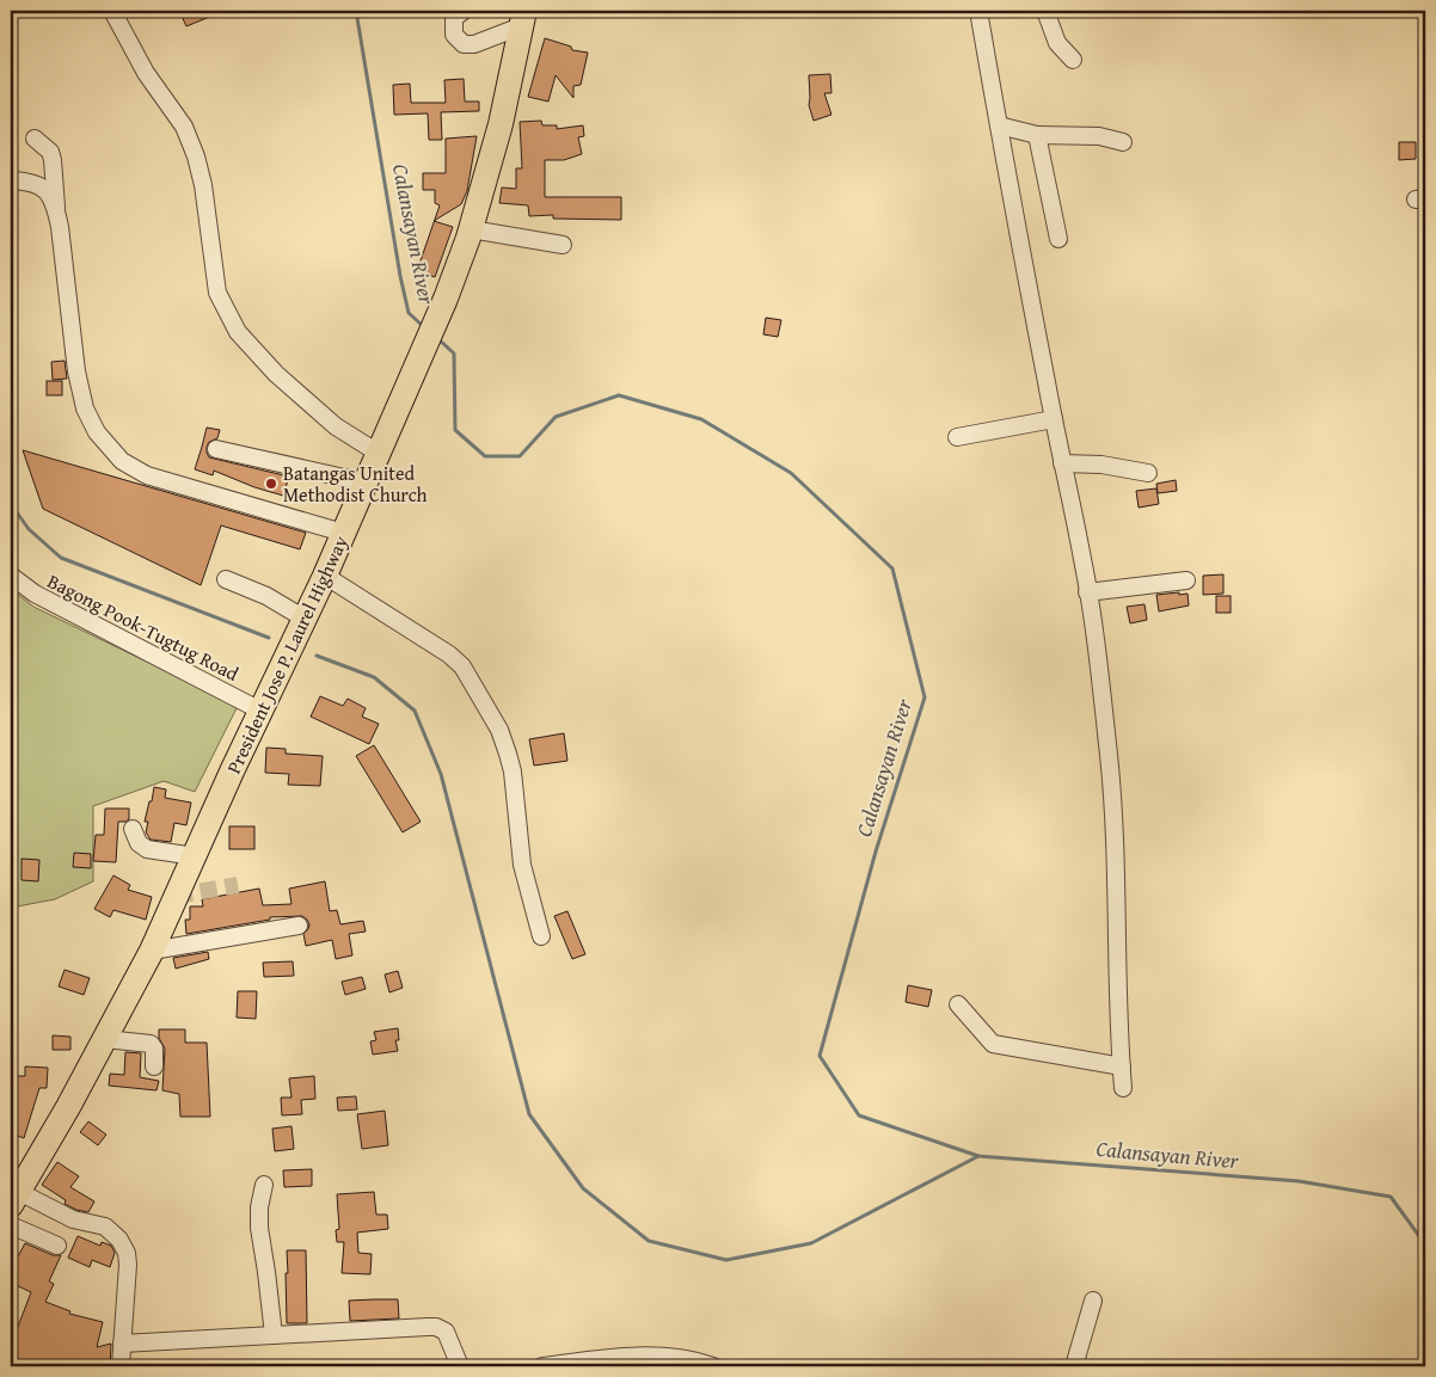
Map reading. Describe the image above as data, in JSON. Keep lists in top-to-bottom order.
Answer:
{
  "streets": {
    "highway": ["President Jose P. Laurel Highway"],
    "street": ["Bagong Pook-Tugtug Road"]
  },
  "crossings": [
    ["Bagong Pook-Tugtug Road", "President Jose P. Laurel Highway"]
  ],
  "water": ["Calansayan River"],
  "places": ["Batangas United Methodist Church"]
}
